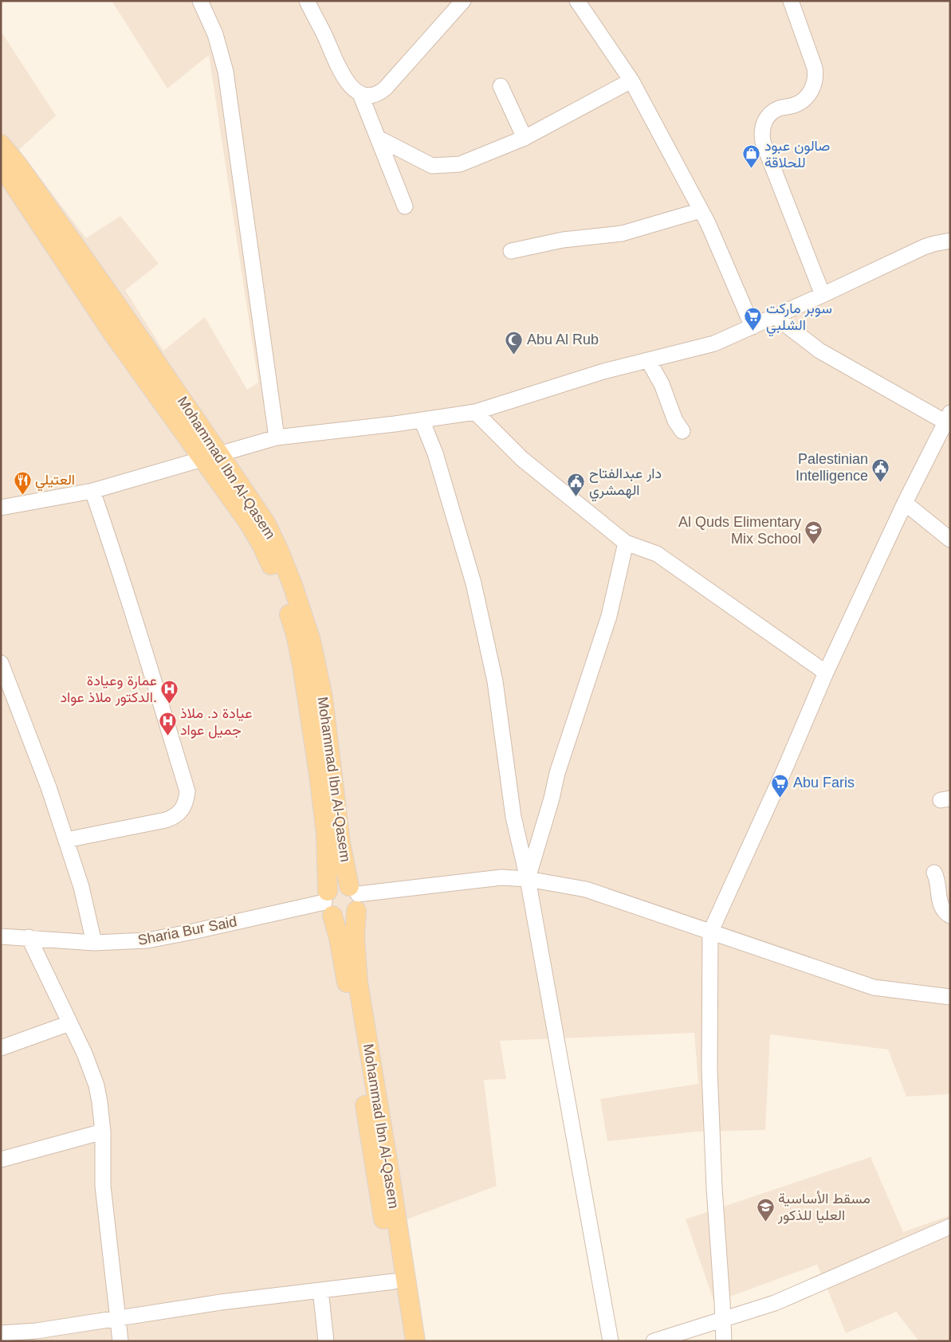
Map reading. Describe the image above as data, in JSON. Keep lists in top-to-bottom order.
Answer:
{
  "streets": {
    "main road": ["Mohammad Ibn Al-Qasem"],
    "street": ["Sharia Bur Said"]
  },
  "crossings": [
    ["Mohammad Ibn Al-Qasem", "Sharia Bur Said"]
  ],
  "places": {
    "shop": ["صالون عبود للحلاقة"],
    "supermarket": ["سوبر ماركت الشلبي", "Abu Faris"],
    "mosque": ["Abu Al Rub"],
    "public building": ["Palestinian Intelligence", "دار عبدالفتاح الهمشري"],
    "restaurant": ["العتيلي"],
    "school or university": ["Al Quds Elimentary Mix School", "مسقط الأساسية العليا للذكور"],
    "hospital": ["عمارة وعيادة الدكتور ملاذ عواد.", "عيادة د. ملاذ جميل عواد"]
  }
}
